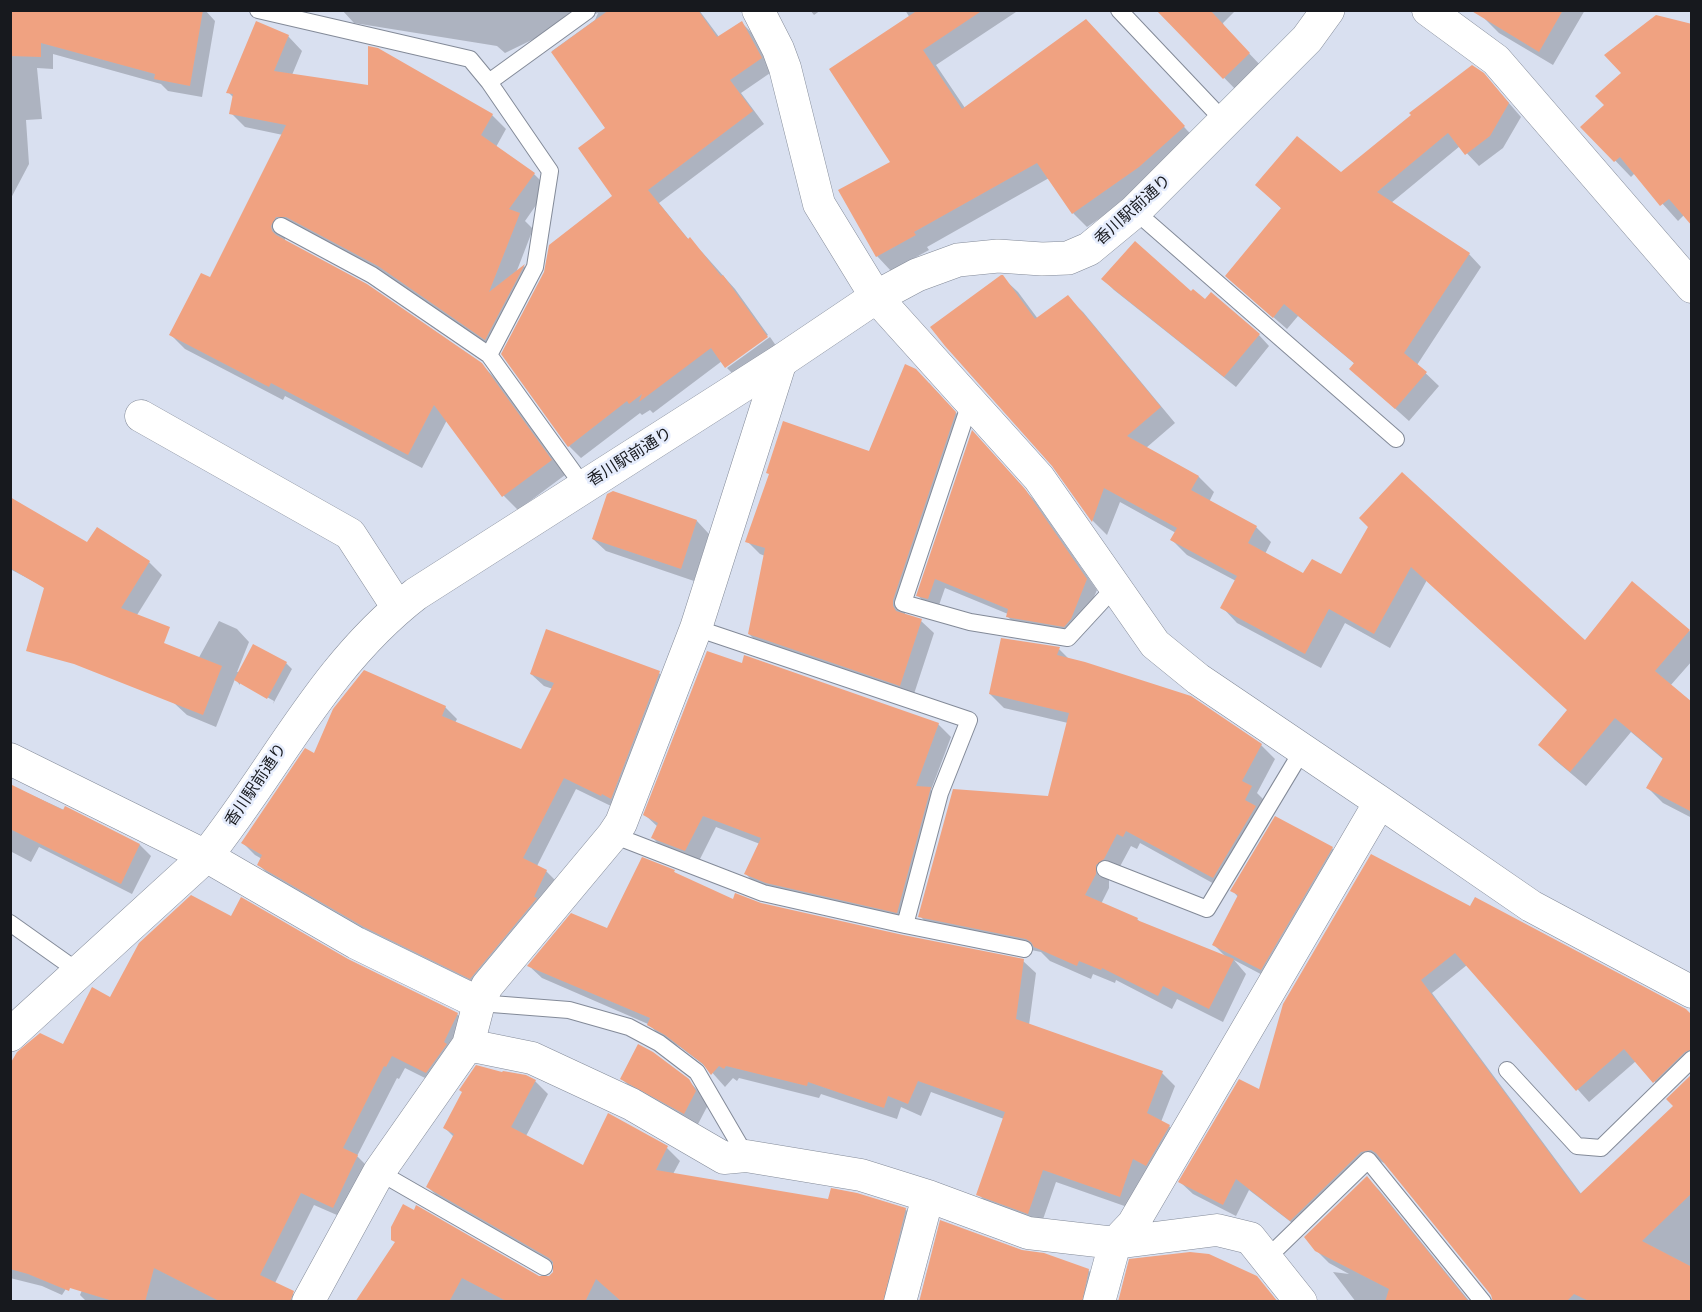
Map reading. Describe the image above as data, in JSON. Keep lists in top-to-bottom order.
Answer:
{
  "streets": {
    "street": ["香川駅前通り"]
  }
}
